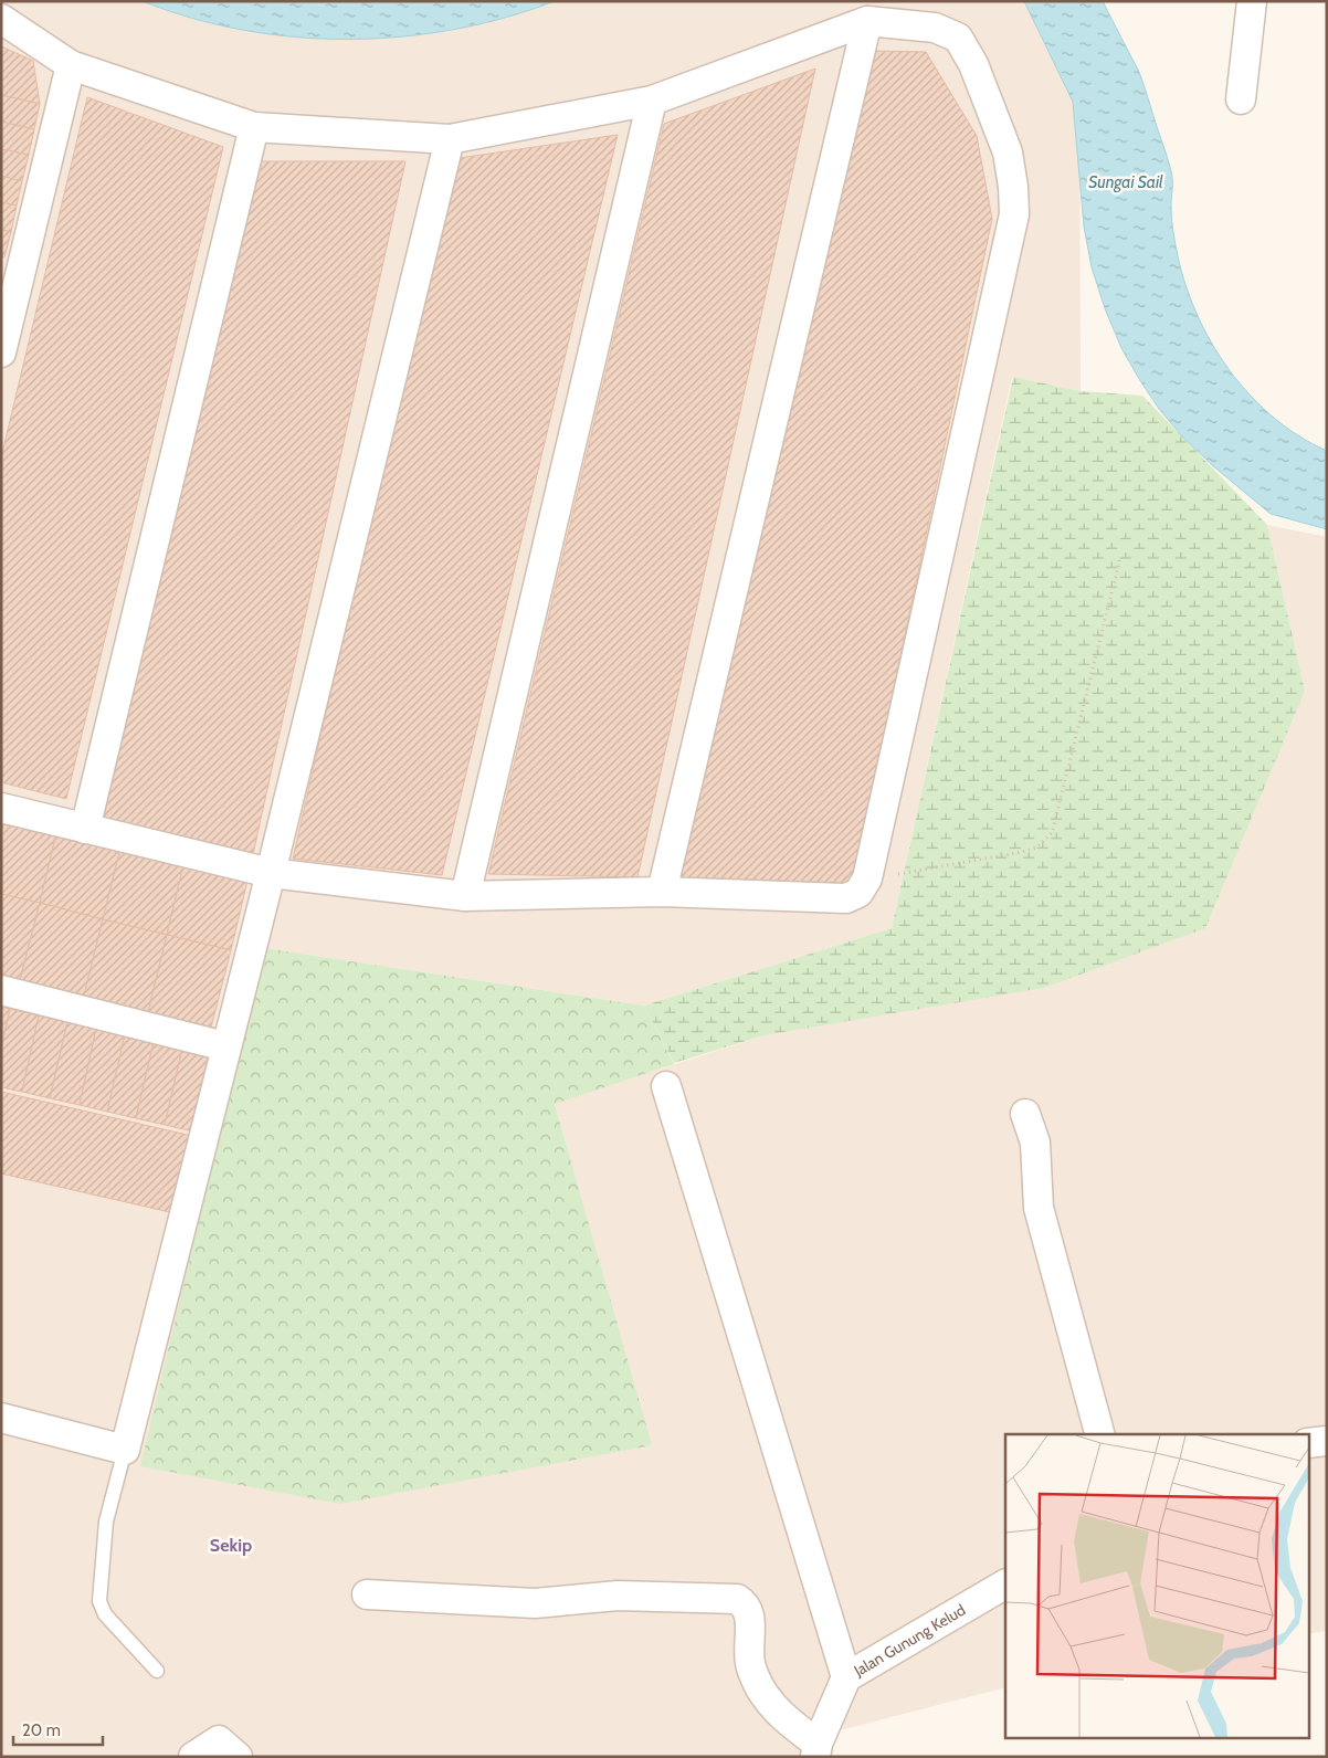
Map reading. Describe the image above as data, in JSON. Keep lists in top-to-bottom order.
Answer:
{
  "streets": {
    "street": ["Jalan Gunung Kelud"]
  },
  "districts": ["Sekip"],
  "water": ["Sungai Sail"],
  "scale_bar": "20 m"
}
